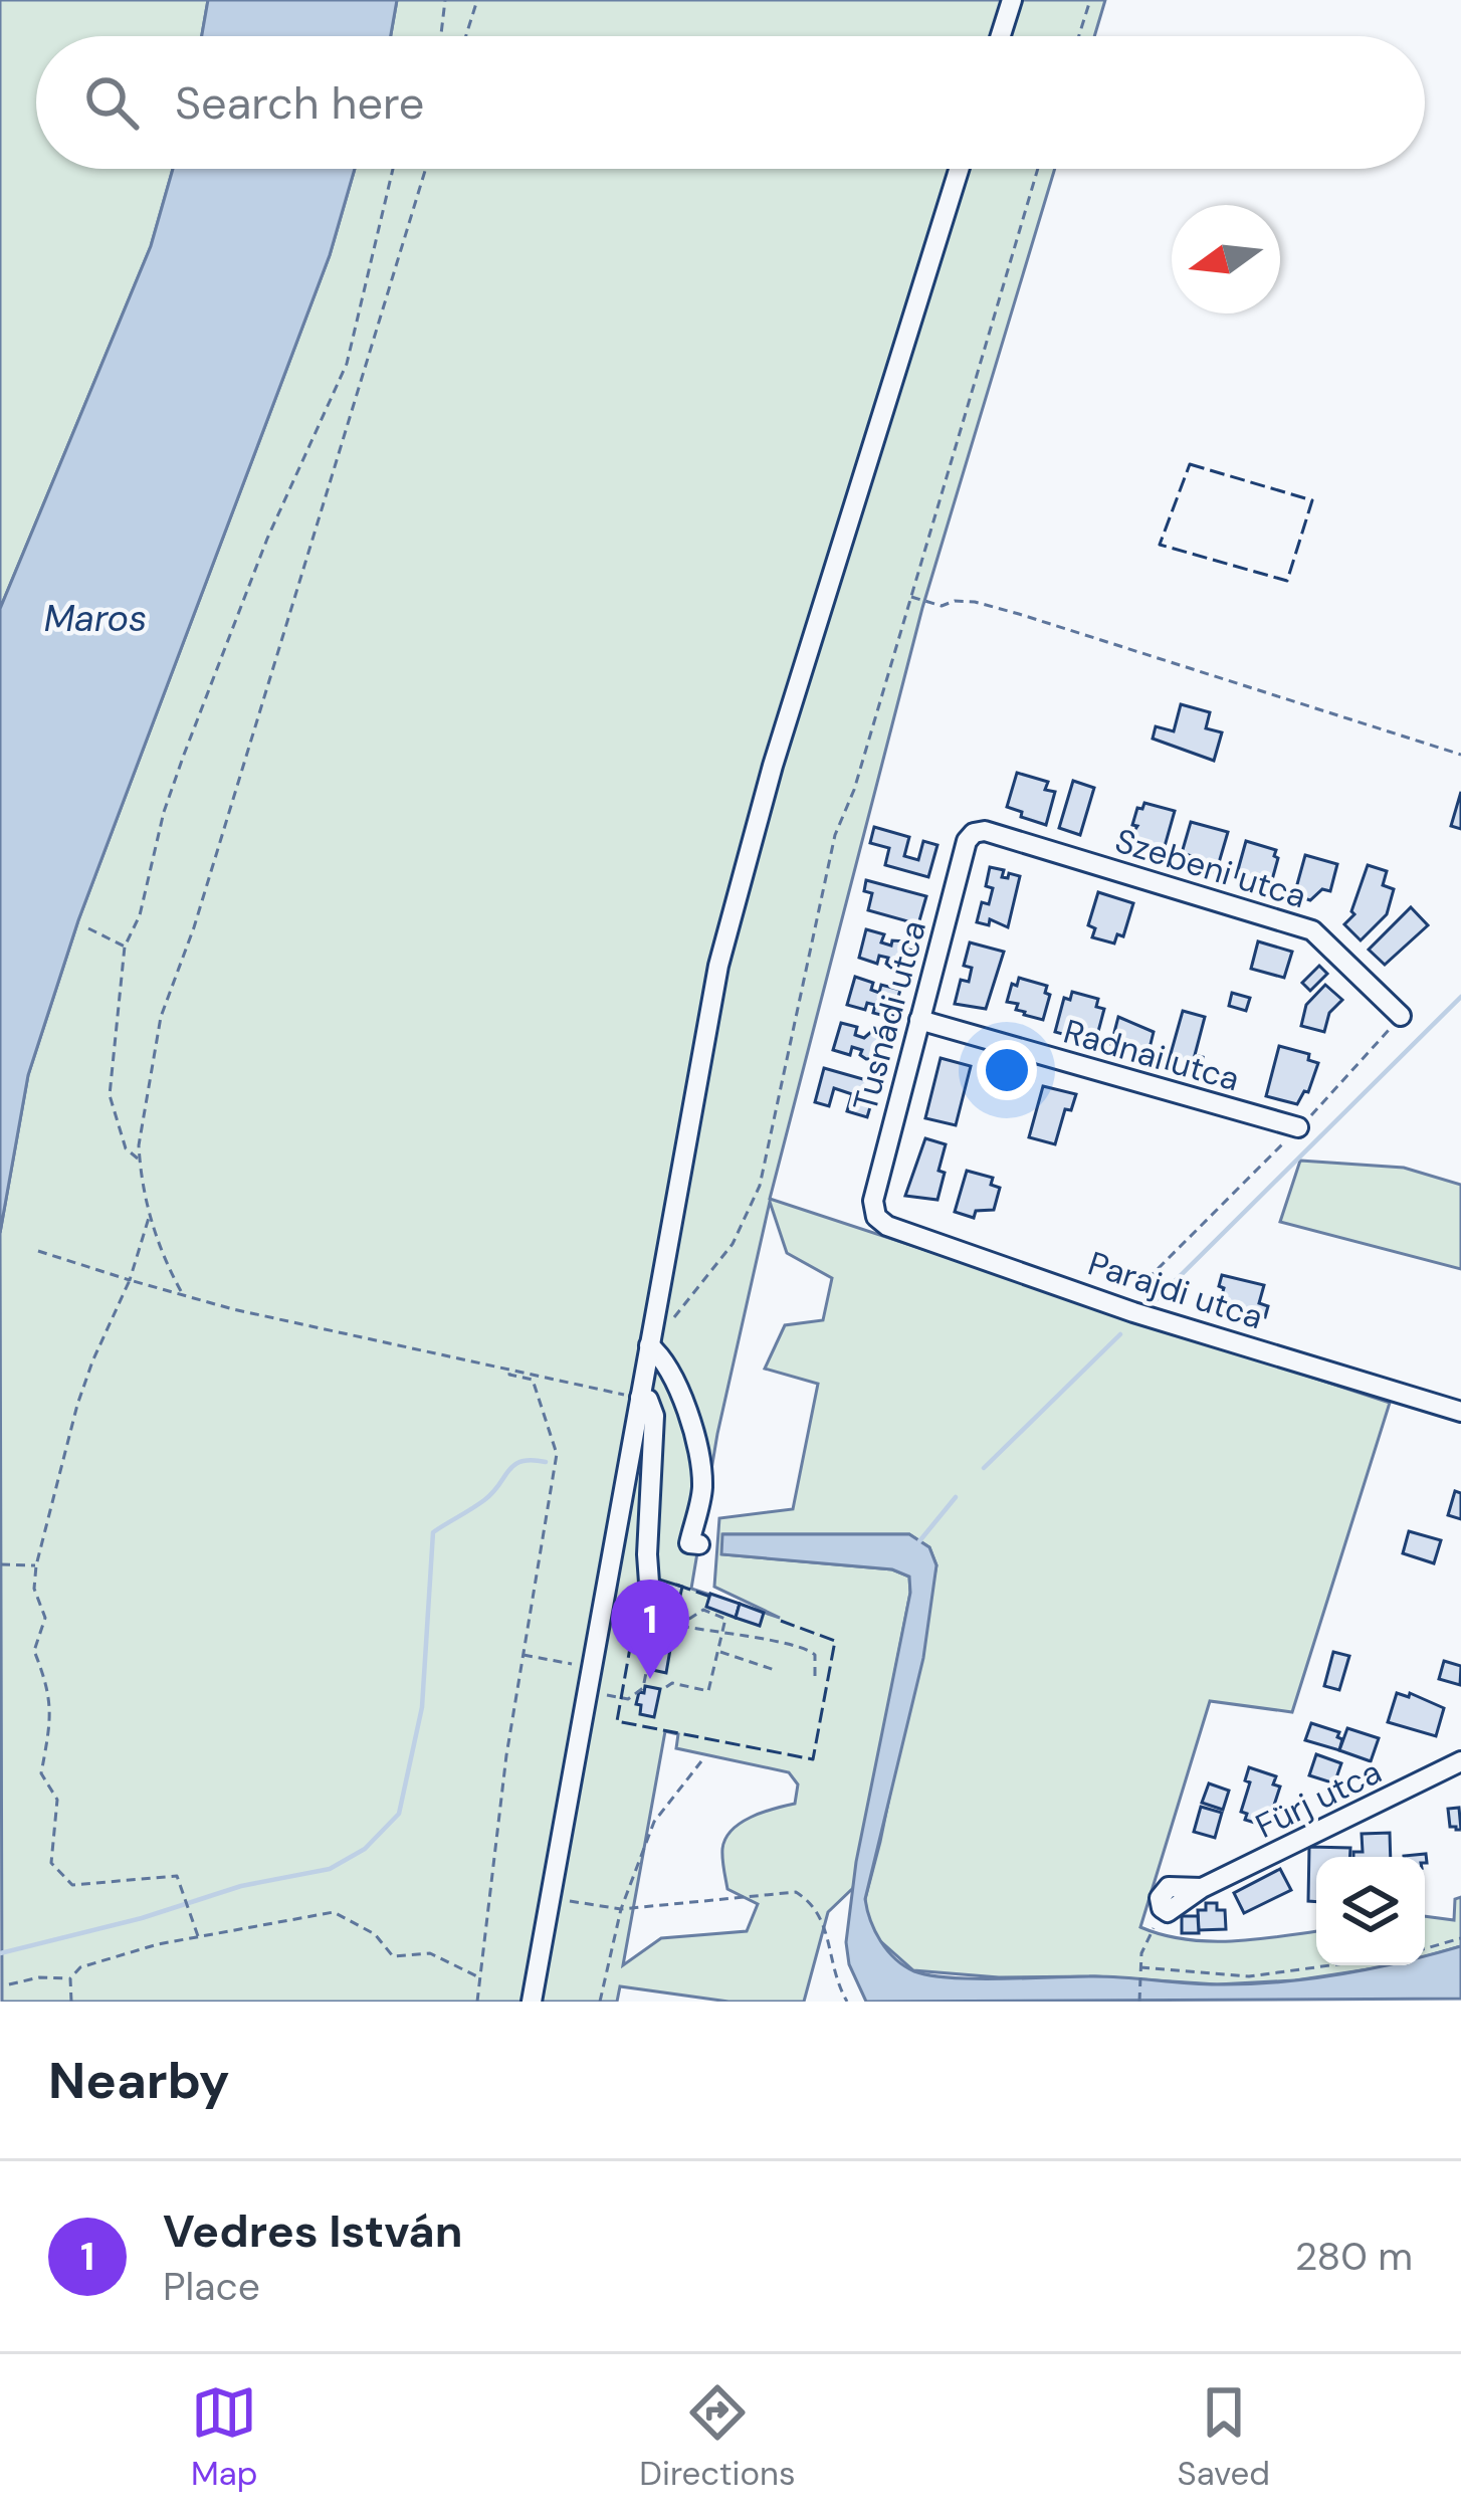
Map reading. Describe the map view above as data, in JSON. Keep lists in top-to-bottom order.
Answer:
{
  "streets": {
    "street": [
      "Szebeni utca",
      "Tusnádi utca",
      "Radnai utca",
      "Parajdi utca",
      "Fürj utca"
    ]
  },
  "crossings": [
    ["Szebeni utca", "Tusnádi utca"],
    ["Tusnádi utca", "Radnai utca"],
    ["Tusnádi utca", "Parajdi utca"]
  ],
  "water": ["Maros"],
  "north": "left",
  "page": {
    "search": "Search here",
    "pins": "1",
    "heading": "Nearby",
    "list": [
      {
        "mark": "1",
        "name": "Vedres István",
        "note": "Place",
        "value": "280 m"
      }
    ],
    "nav": ["Map", "Directions", "Saved"]
  }
}
